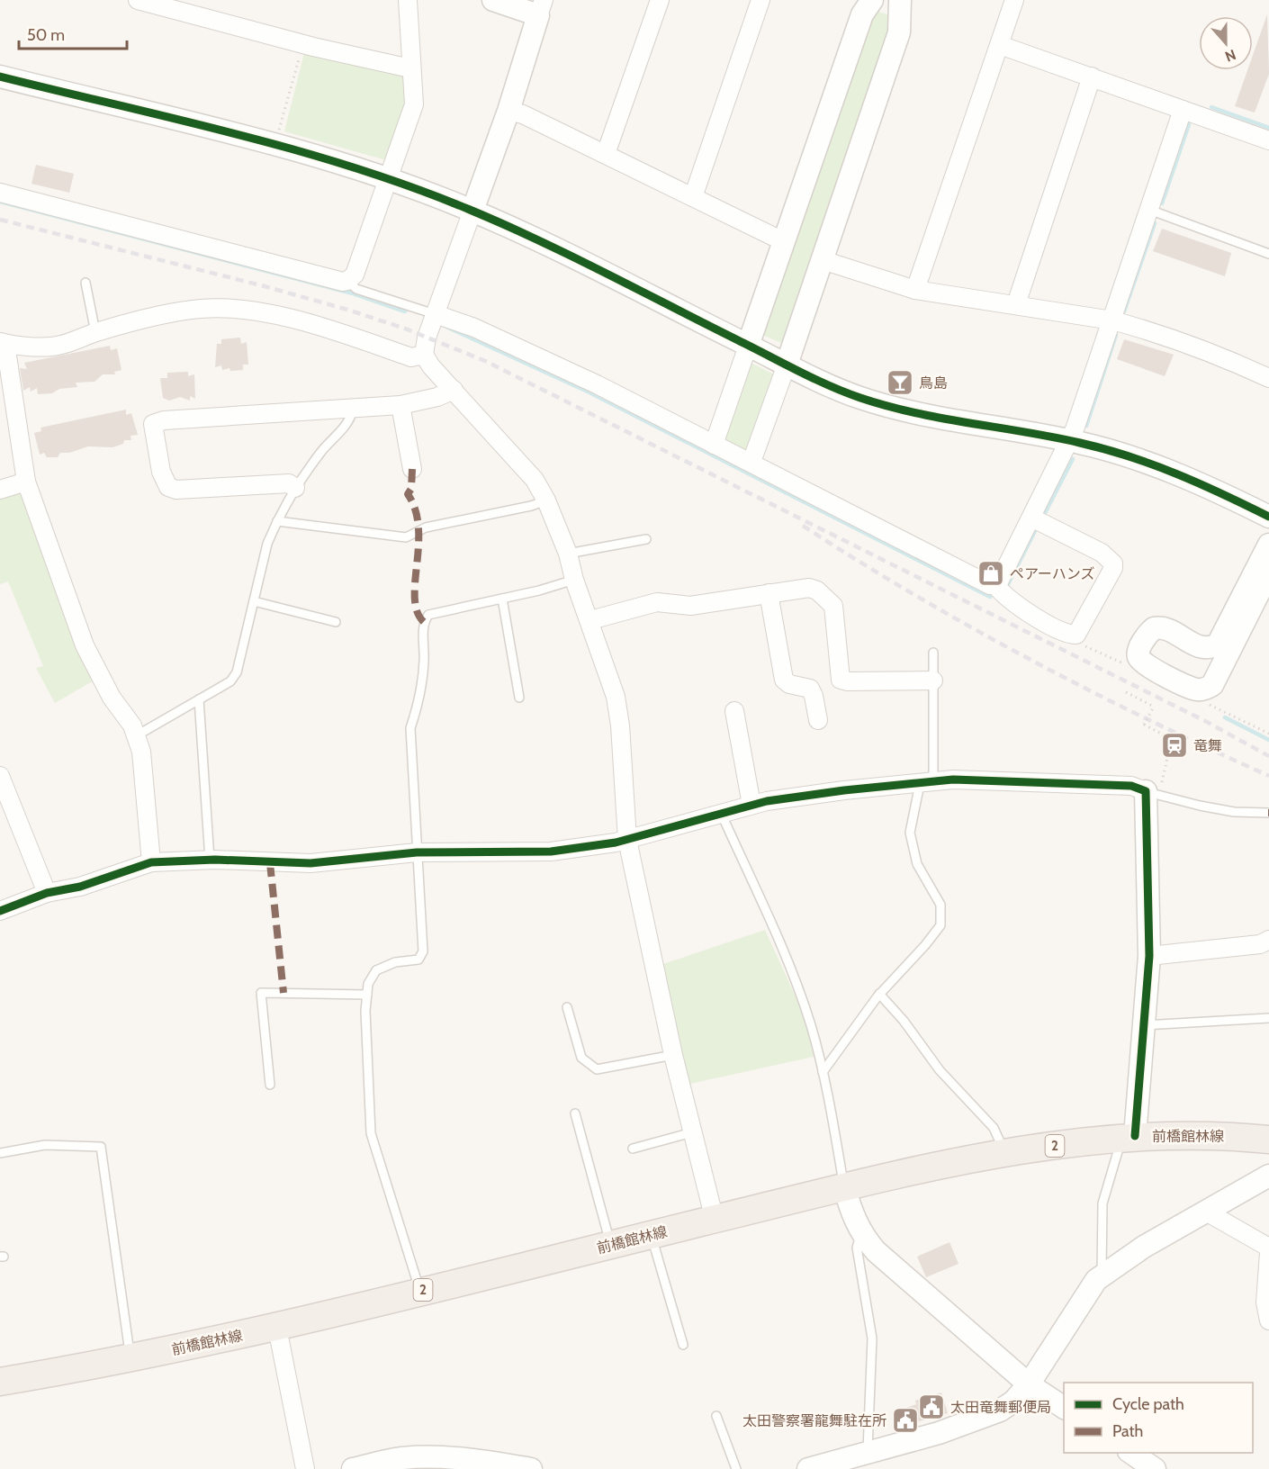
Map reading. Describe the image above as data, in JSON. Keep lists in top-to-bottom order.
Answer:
{
  "streets": {
    "main road": ["前橋館林線", "2"]
  },
  "places": {
    "bar": ["鳥島"],
    "shop": ["ペアーハンズ"],
    "station": ["竜舞"],
    "public building": ["太田竜舞郵便局", "太田警察署龍舞駐在所"]
  },
  "legend": ["Cycle path", "Path"],
  "scale_bar": "50 m",
  "north": "bottom"
}
